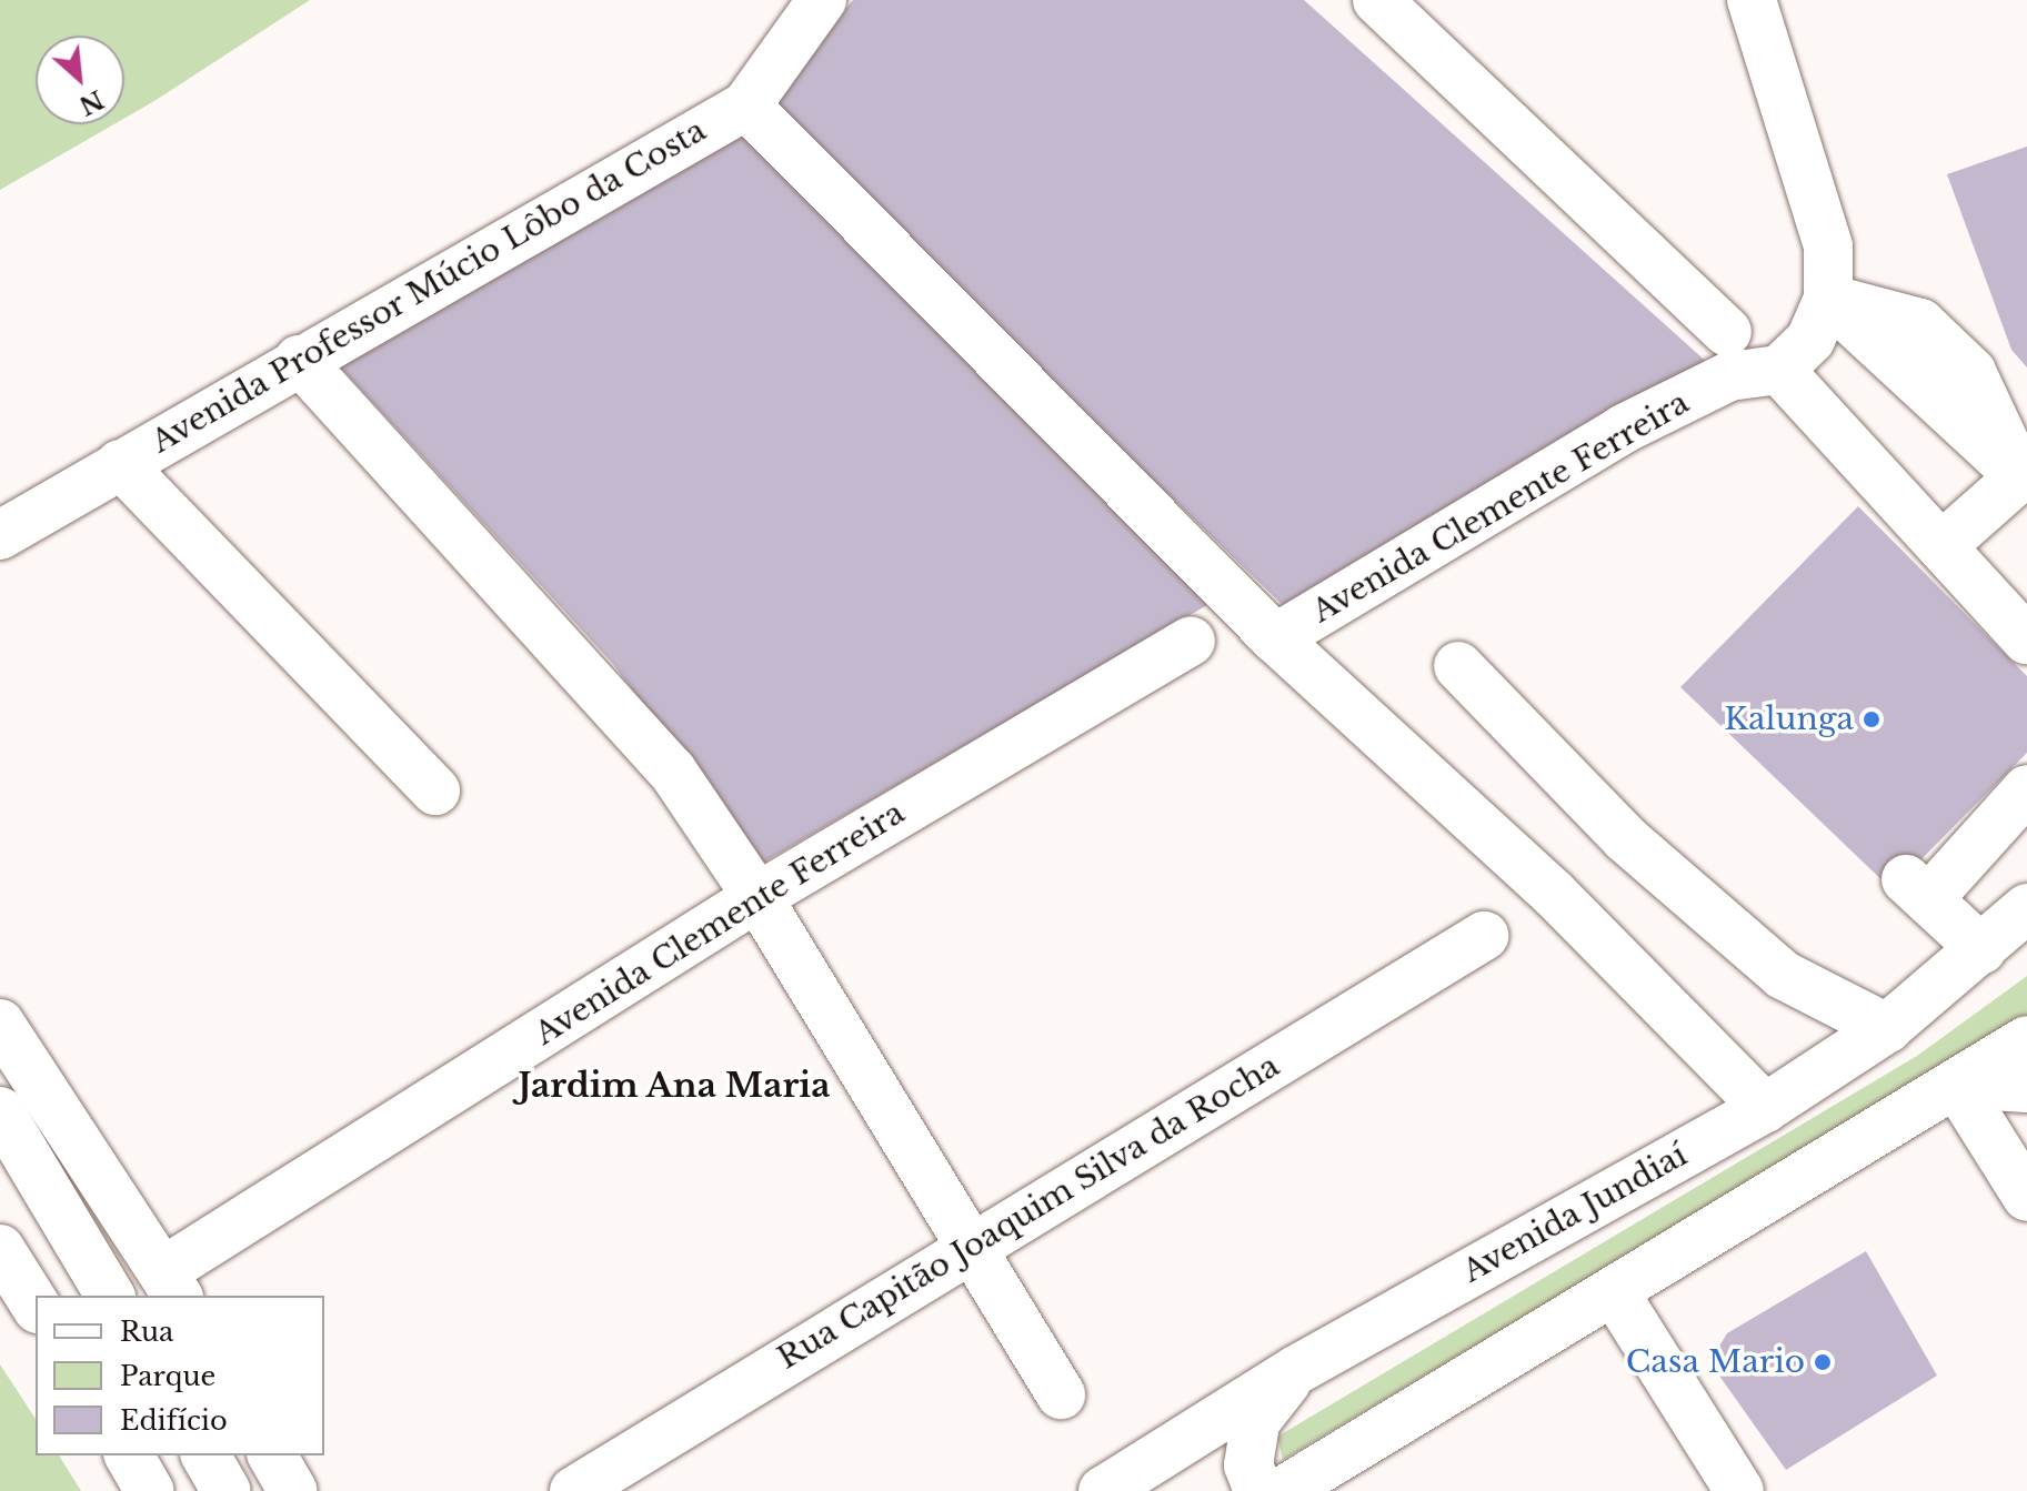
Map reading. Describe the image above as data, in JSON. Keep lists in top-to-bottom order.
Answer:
{
  "streets": {
    "street": [
      "Avenida Professor Múcio Lôbo da Costa",
      "Avenida Clemente Ferreira",
      "Rua Capitão Joaquim Silva da Rocha",
      "Avenida Jundiaí"
    ]
  },
  "districts": ["Jardim Ana Maria"],
  "places": ["Kalunga", "Casa Mario"],
  "legend": ["Rua", "Parque", "Edifício"],
  "north": "bottom right"
}
